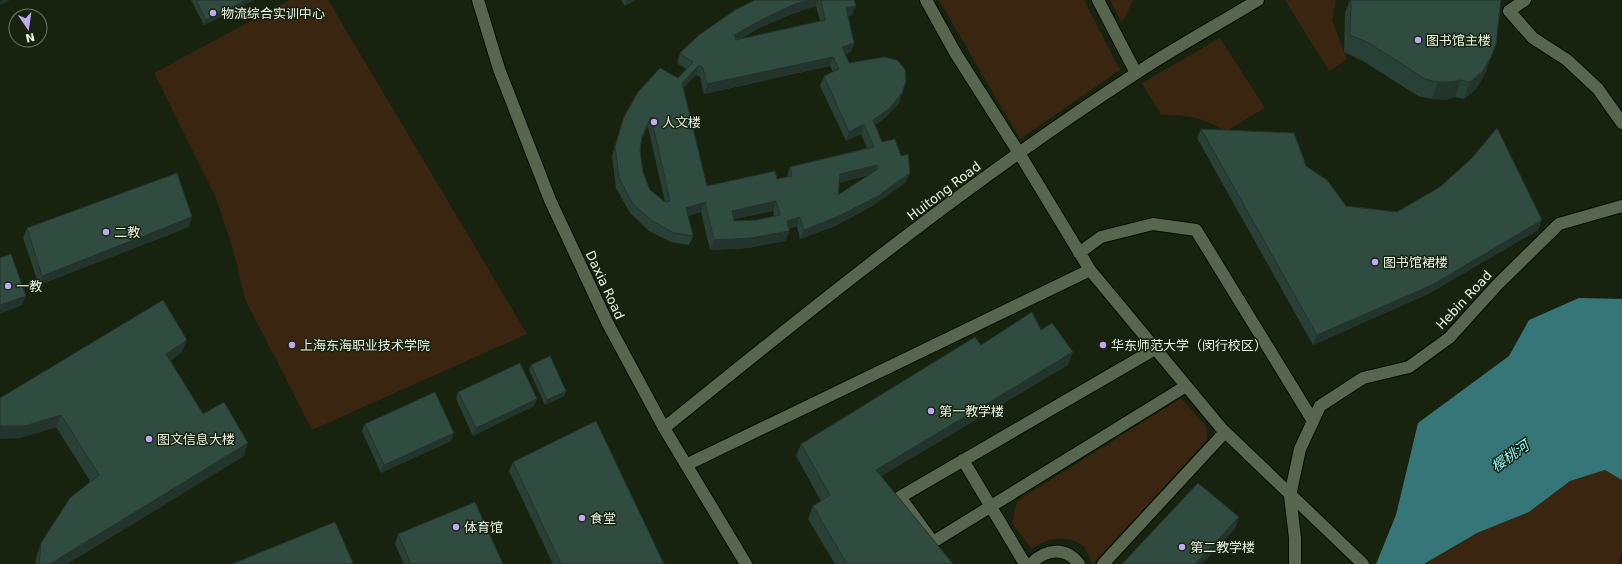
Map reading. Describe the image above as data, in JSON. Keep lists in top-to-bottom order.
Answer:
{
  "streets": {
    "street": ["Huitong Road", "Daxia Road", "Hebin Road"]
  },
  "crossings": [
    ["Huitong Road", "Daxia Road"]
  ],
  "water": ["樱桃河"],
  "places": [
    "物流综合实训中心",
    "图书馆主楼",
    "人文楼",
    "二教",
    "图书馆裙楼",
    "一教",
    "上海东海职业技术学院",
    "华东师范大学（闵行校区）",
    "第一教学楼",
    "图文信息大楼",
    "食堂",
    "体育馆",
    "第二教学楼"
  ],
  "north": "bottom"
}
